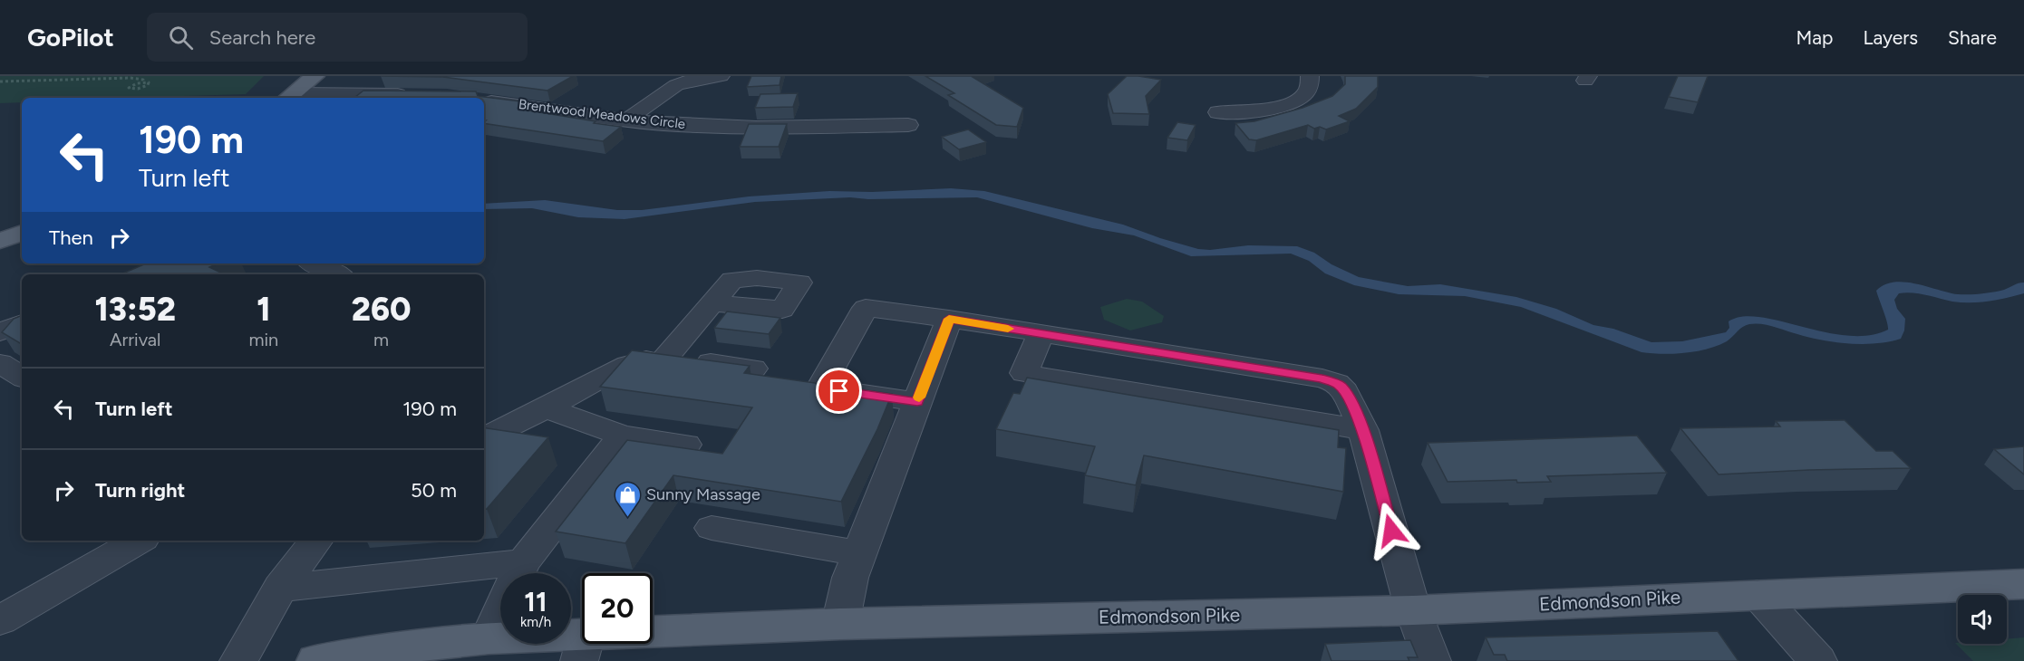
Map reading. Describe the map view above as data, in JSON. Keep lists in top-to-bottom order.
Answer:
{
  "streets": {
    "main road": ["Edmondson Pike"],
    "street": ["Brentwood Meadows Circle"]
  },
  "places": {
    "shop": ["Sunny Massage"]
  },
  "page": {
    "header": "GoPilot",
    "search": "Search here",
    "nav": ["Map", "Layers", "Share"],
    "turn": ["190 m", "Turn left"],
    "then": "Then",
    "eta": [
      "13:52",
      "Arrival",
      "1",
      "min",
      "260",
      "m"
    ],
    "list": [
      {
        "name": "Turn left",
        "value": "190 m"
      },
      {
        "name": "Turn right",
        "value": "50 m"
      }
    ],
    "speed": "11 km/h",
    "limit": "20"
  }
}
